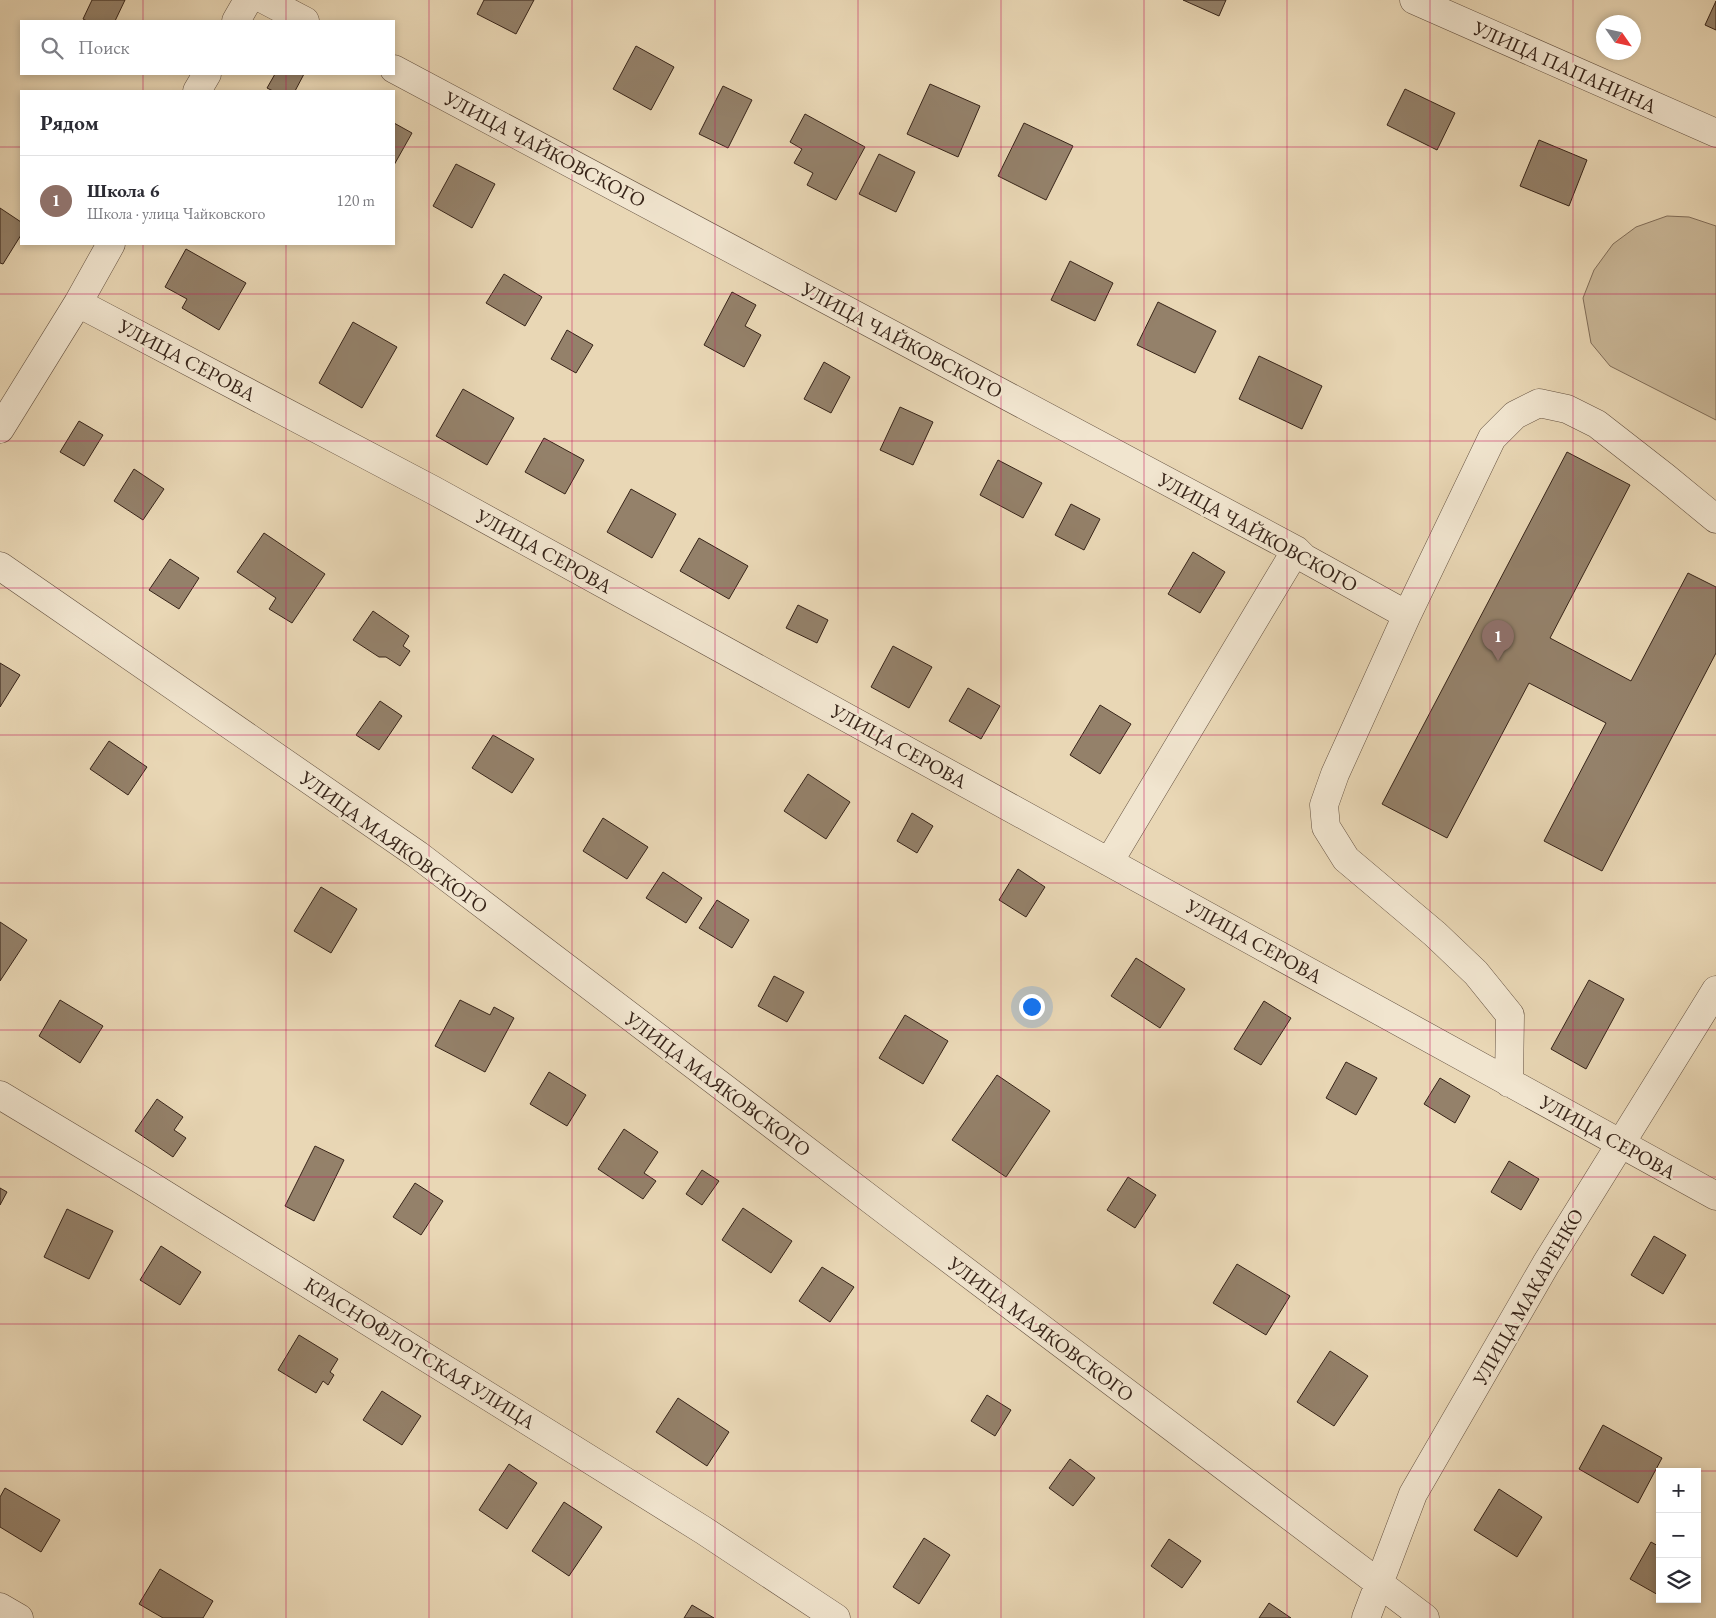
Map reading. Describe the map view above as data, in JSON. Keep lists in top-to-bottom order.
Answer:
{
  "streets": {
    "street": [
      "УЛИЦА ПАПАНИНА",
      "УЛИЦА ЧАЙКОВСКОГО",
      "УЛИЦА СЕРОВА",
      "УЛИЦА МАЯКОВСКОГО",
      "УЛИЦА МАКАРЕНКО",
      "КРАСНОФЛОТСКАЯ УЛИЦА"
    ]
  },
  "crossings": [
    ["УЛИЦА СЕРОВА", "УЛИЦА МАКАРЕНКО"],
    ["УЛИЦА МАЯКОВСКОГО", "УЛИЦА МАКАРЕНКО"]
  ],
  "north": "bottom right",
  "page": {
    "search": "Поиск",
    "heading": "Рядом",
    "list": [
      {
        "mark": "1",
        "name": "Школа 6",
        "note": "Школа · улица Чайковского",
        "value": "120 m"
      }
    ],
    "pins": "1",
    "map_buttons": ["+", "−"]
  }
}
